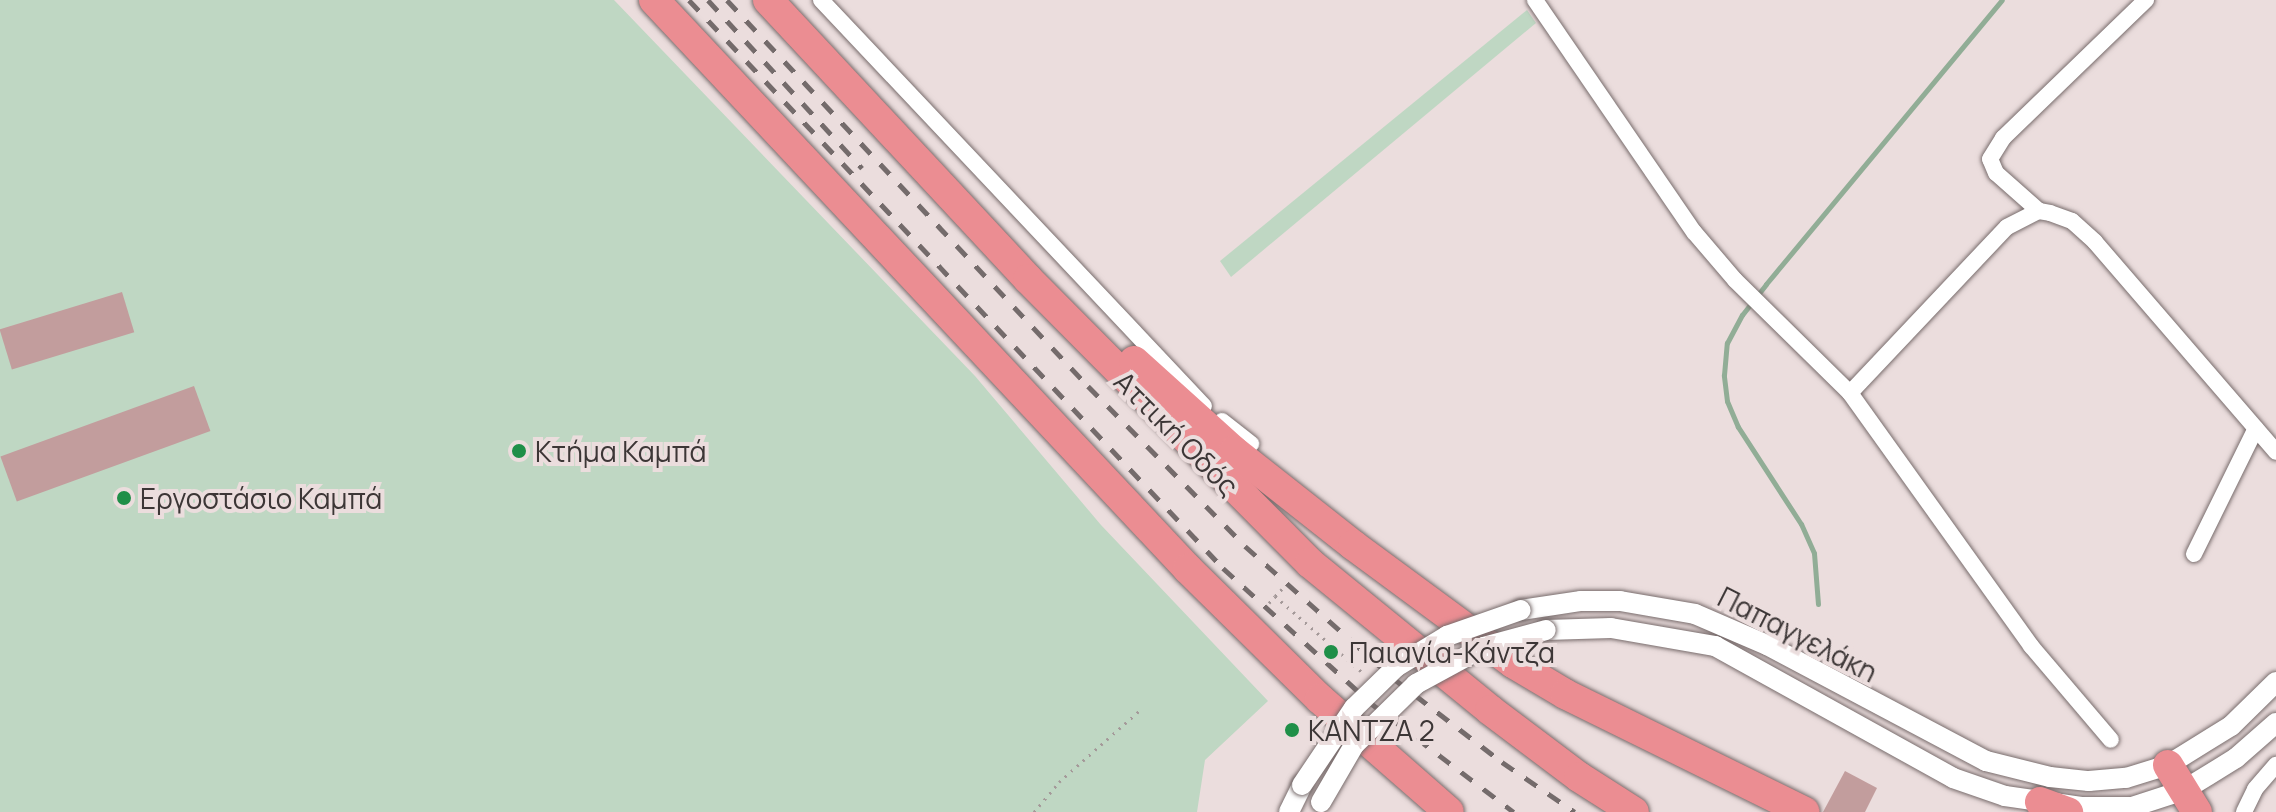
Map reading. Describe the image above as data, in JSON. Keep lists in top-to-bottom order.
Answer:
{
  "streets": {
    "highway": ["Αττική Οδός"],
    "street": ["Παπαγγελάκη"]
  },
  "places": [
    "Kτήμα Καμπά",
    "Εργοστάσιο Καμπά",
    "Παιανία-Κάντζα",
    "ΚΑΝΤΖΑ 2"
  ]
}
